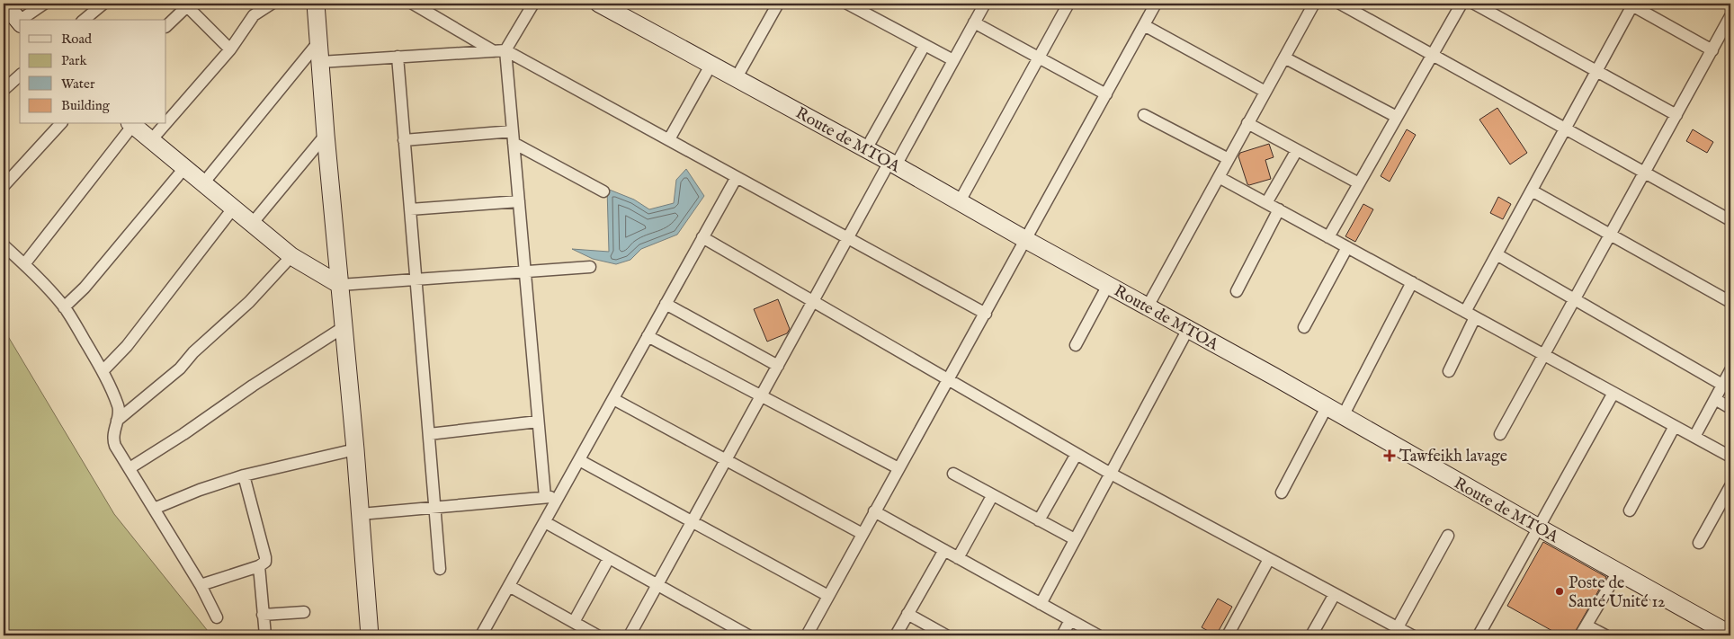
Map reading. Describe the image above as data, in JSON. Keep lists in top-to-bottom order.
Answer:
{
  "streets": {
    "street": ["Route de MTOA"]
  },
  "places": {
    "health": ["Tawfeikh lavage"],
    "other": ["Poste de Santé Unité 12"]
  },
  "legend": [
    "Road",
    "Park",
    "Water",
    "Building"
  ]
}
